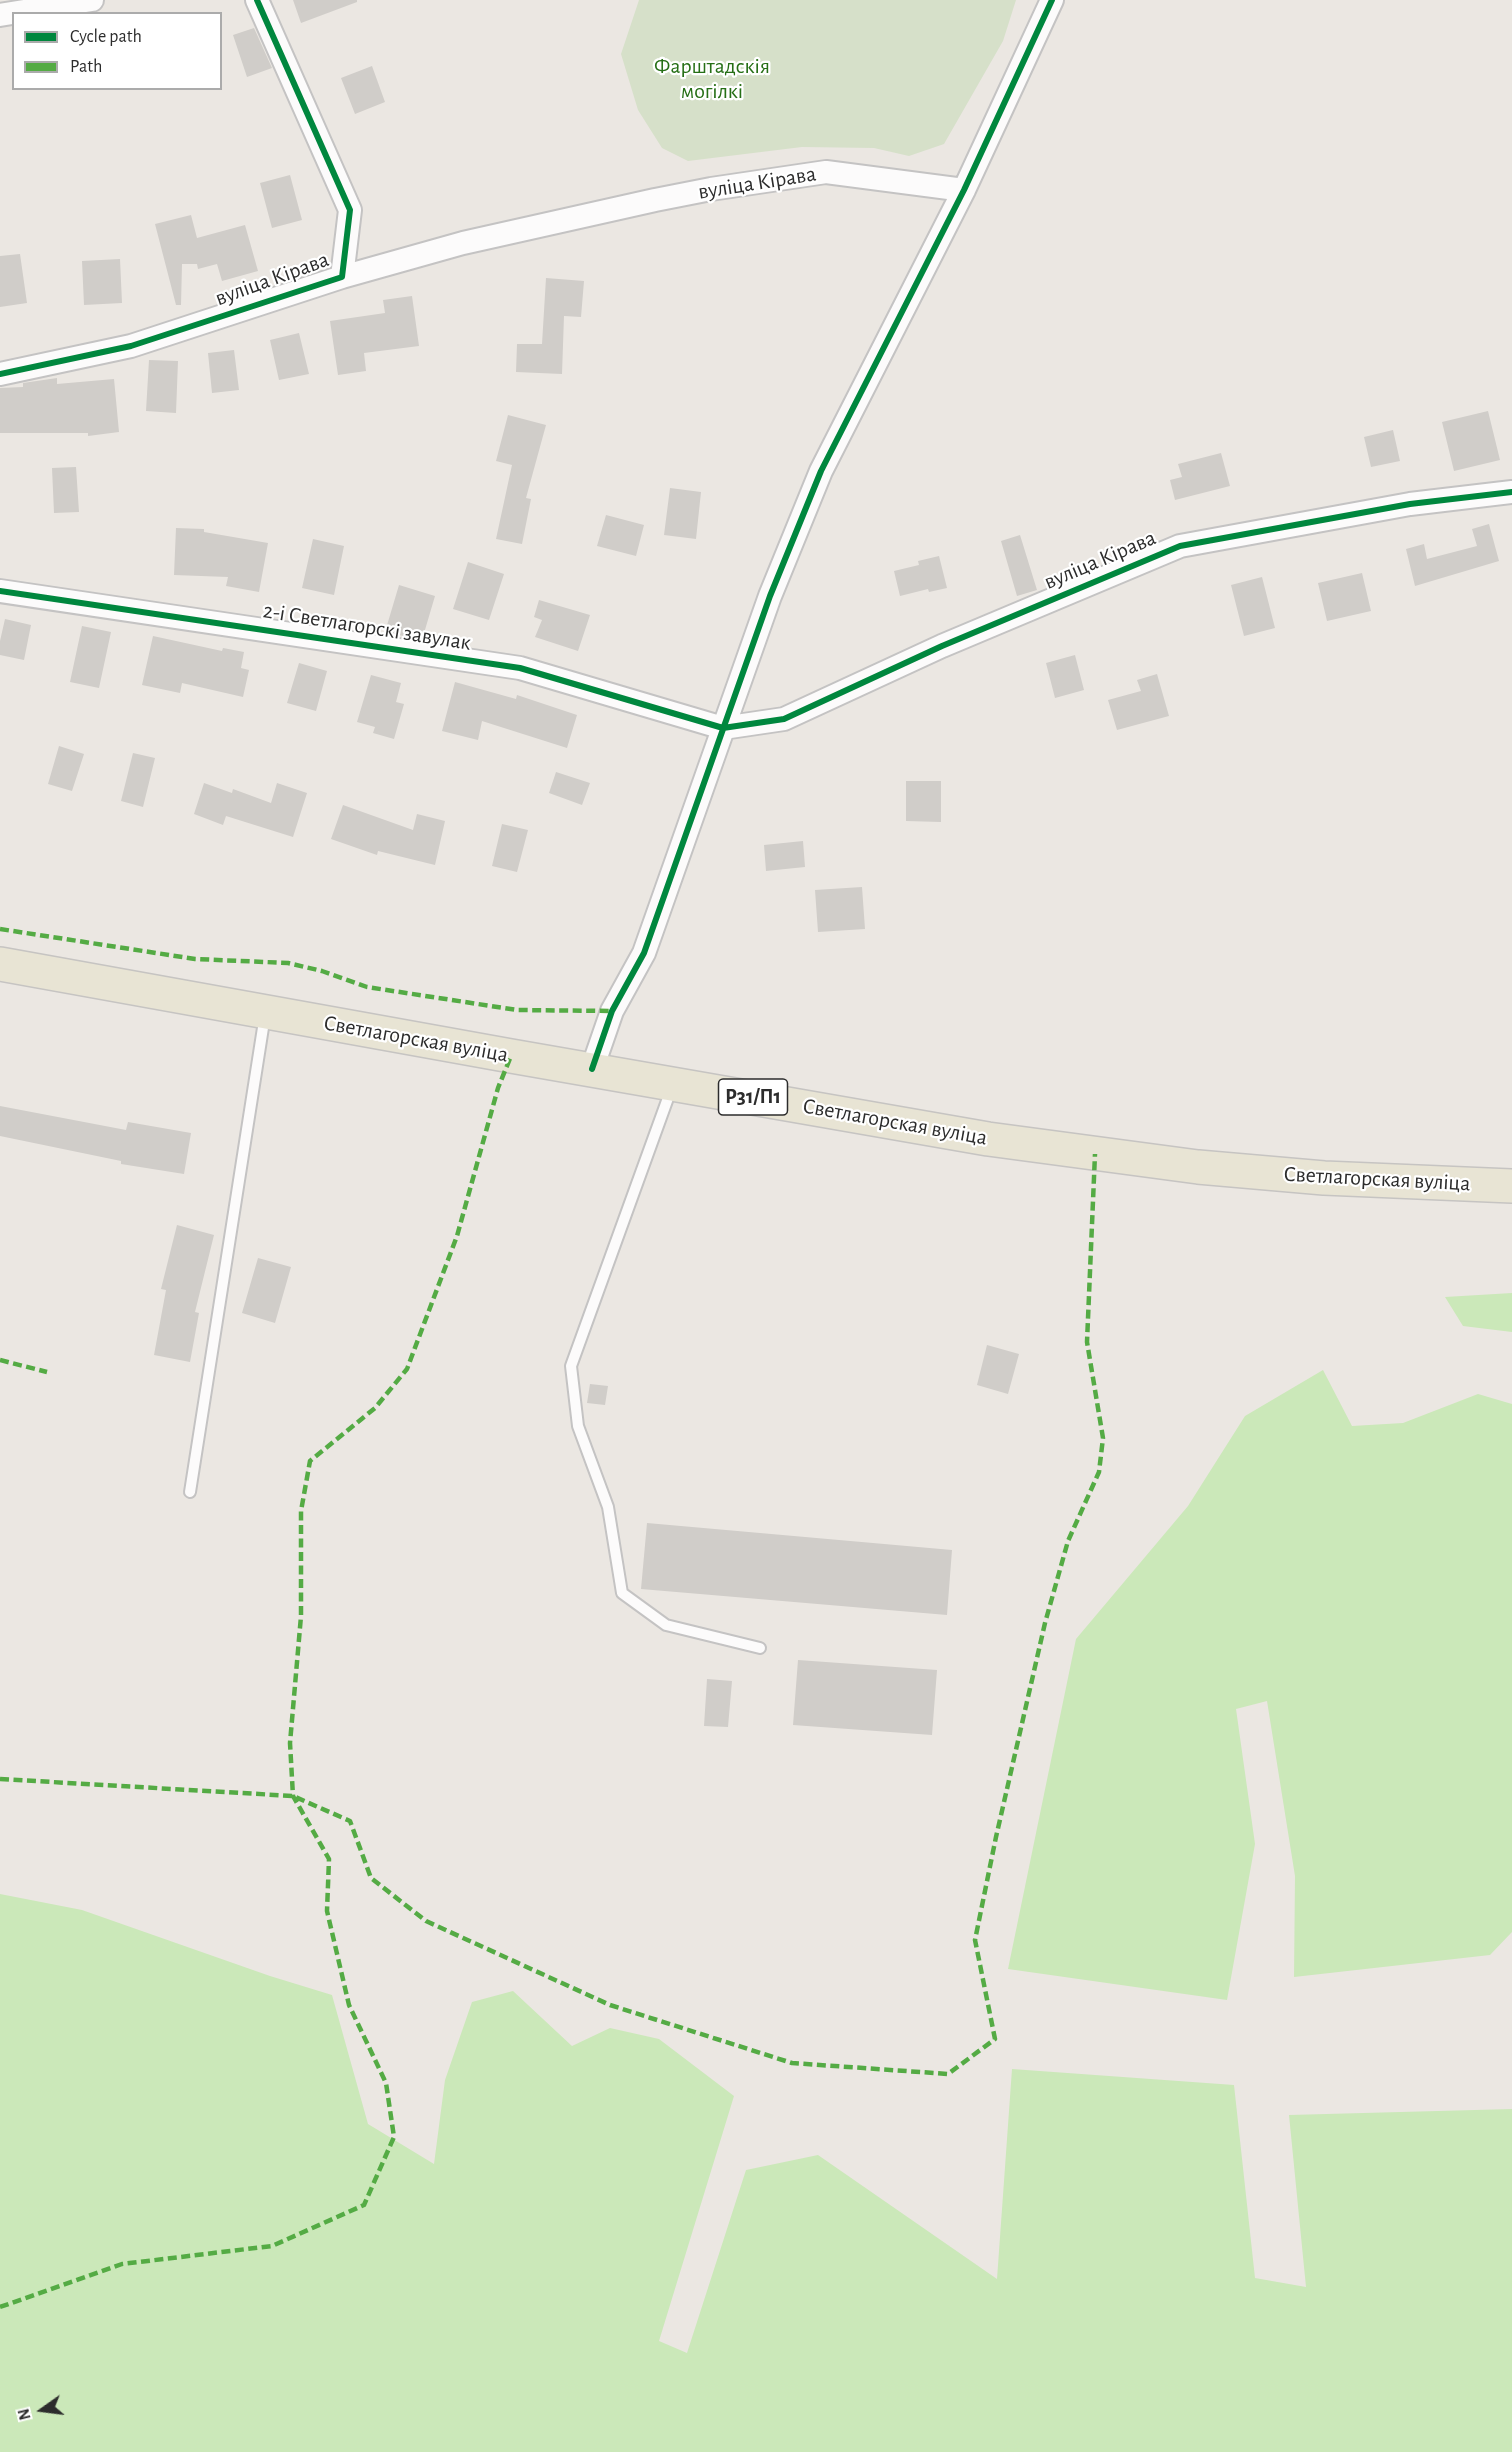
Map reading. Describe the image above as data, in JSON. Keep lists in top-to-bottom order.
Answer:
{
  "streets": {
    "main road": ["Светлагорская вуліца", "Р31/П1"],
    "street": ["вуліца Кірава", "2-і Светлагорскі завулак"]
  },
  "crossings": [
    ["вуліца Кірава", "2-і Светлагорскі завулак"]
  ],
  "parks": ["Фарштадскія могілкі"],
  "legend": ["Cycle path", "Path"],
  "north": "left"
}
